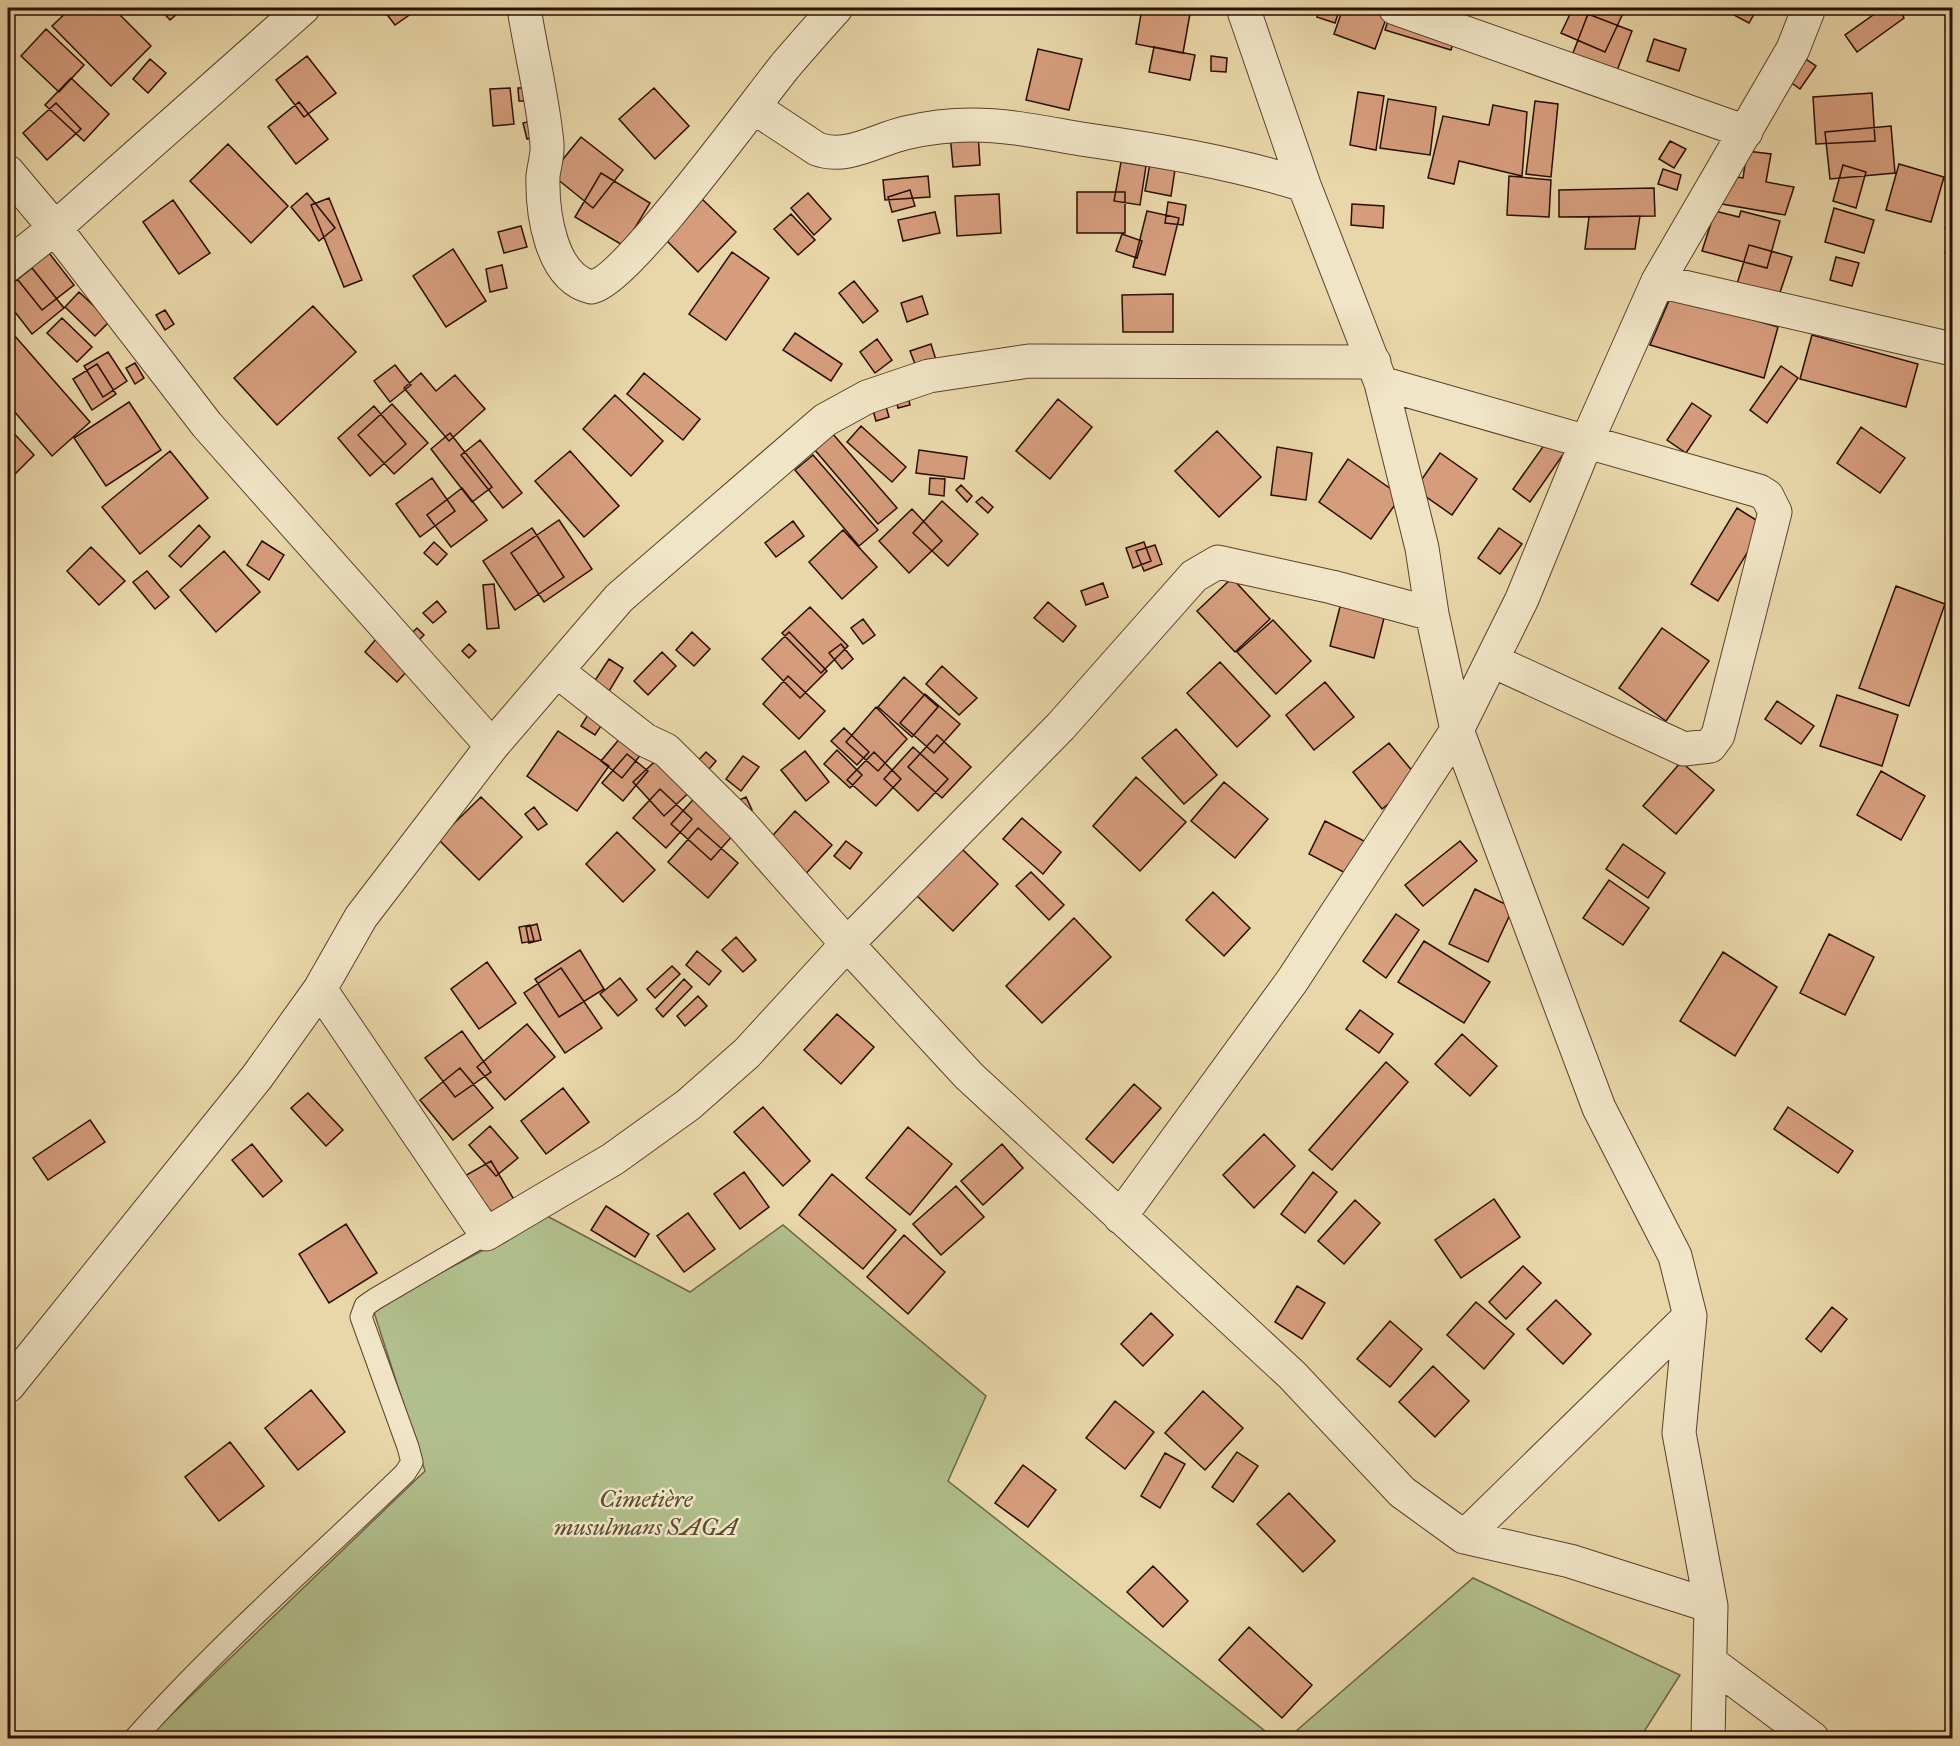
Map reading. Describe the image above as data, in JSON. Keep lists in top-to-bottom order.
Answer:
{
  "parks": ["Cimetière musulmans SAGA"]
}
